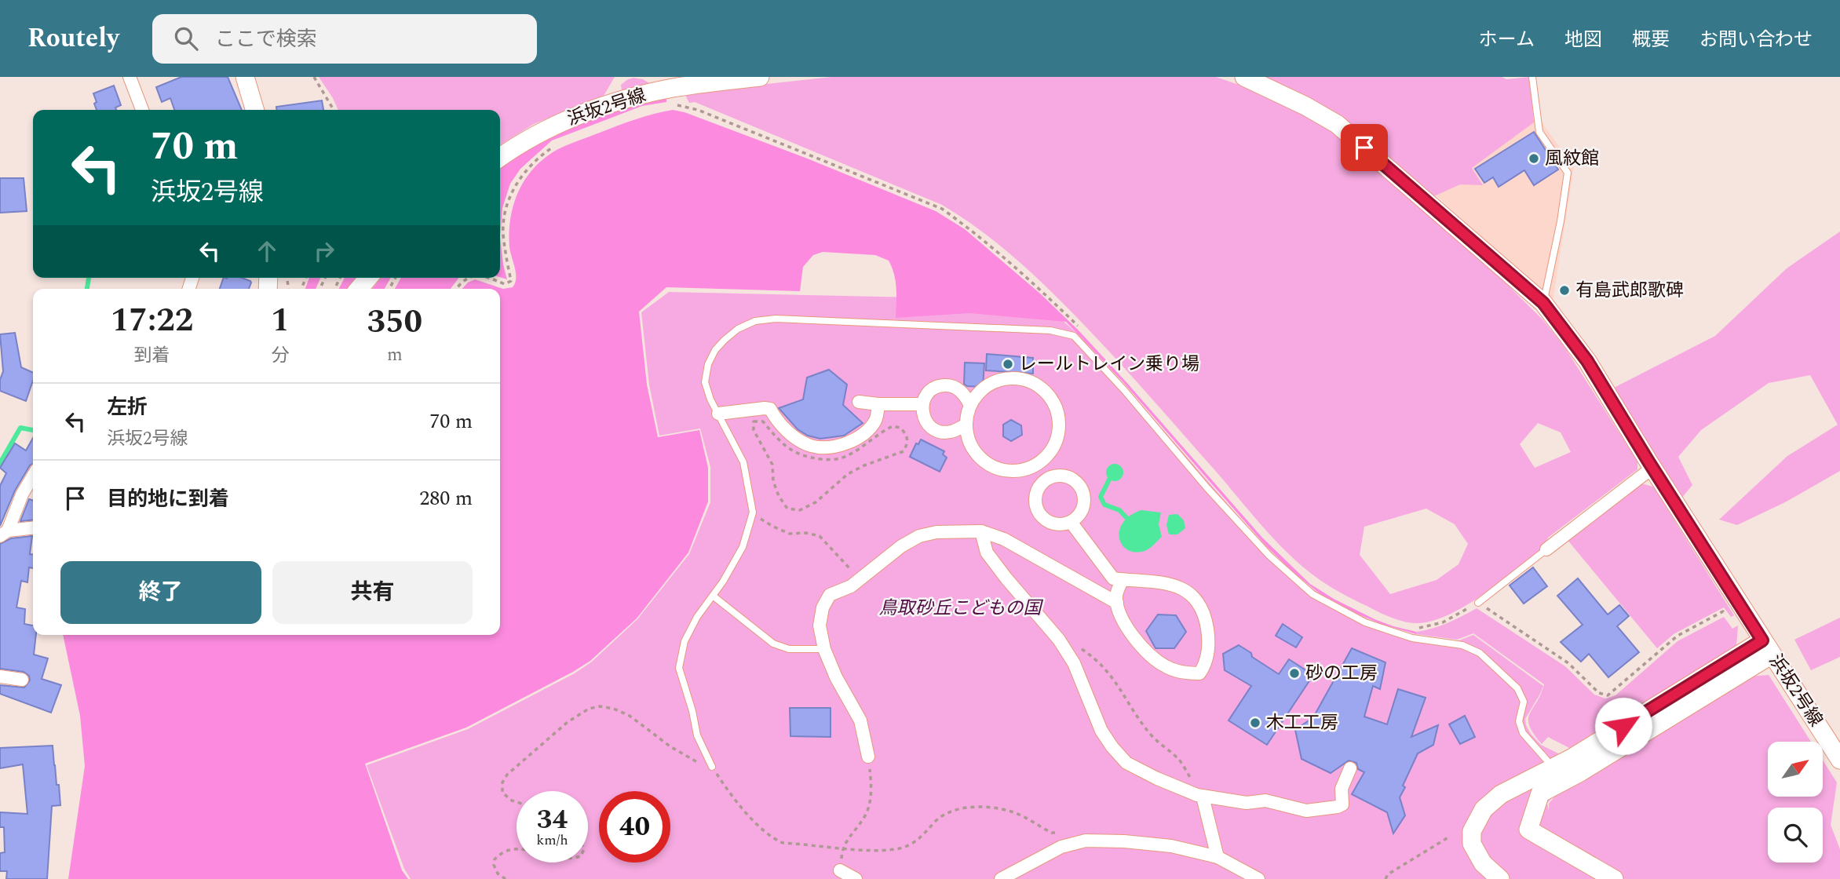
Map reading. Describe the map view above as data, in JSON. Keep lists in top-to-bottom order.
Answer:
{
  "streets": {
    "street": ["浜坂2号線"]
  },
  "parks": ["鳥取砂丘こどもの国"],
  "places": [
    "風紋館",
    "有島武郎歌碑",
    "レールトレイン乗り場",
    "砂の工房",
    "木工工房"
  ],
  "north": "top right",
  "page": {
    "header": "Routely",
    "search": "ここで検索",
    "nav": [
      "ホーム",
      "地図",
      "概要",
      "お問い合わせ"
    ],
    "turn": ["70 m", "浜坂2号線"],
    "eta": [
      "17:22",
      "到着",
      "1",
      "分",
      "350",
      "m"
    ],
    "list": [
      {
        "name": "左折",
        "note": "浜坂2号線",
        "value": "70 m"
      },
      {
        "name": "目的地に到着",
        "value": "280 m"
      }
    ],
    "buttons": ["終了", "共有"],
    "speed": "34 km/h",
    "limit": "40"
  }
}
